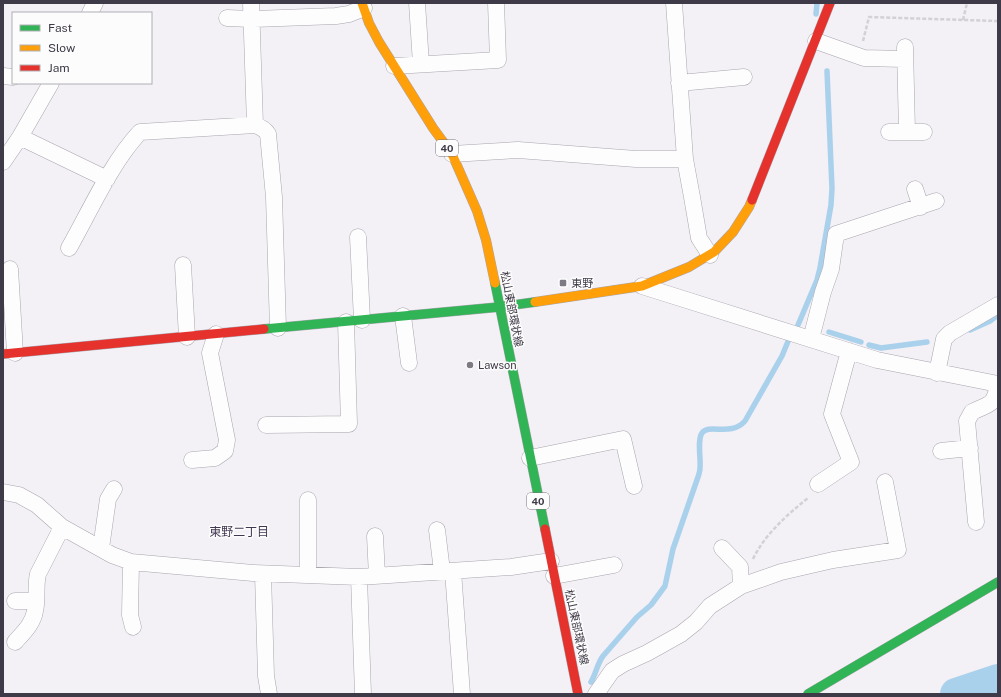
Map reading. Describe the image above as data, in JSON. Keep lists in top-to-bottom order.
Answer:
{
  "streets": {
    "street": ["40", "松山東部環状線"]
  },
  "districts": ["東野二丁目"],
  "places": {
    "transit": ["東野"],
    "other": ["Lawson"]
  },
  "legend": ["Fast", "Slow", "Jam"]
}
